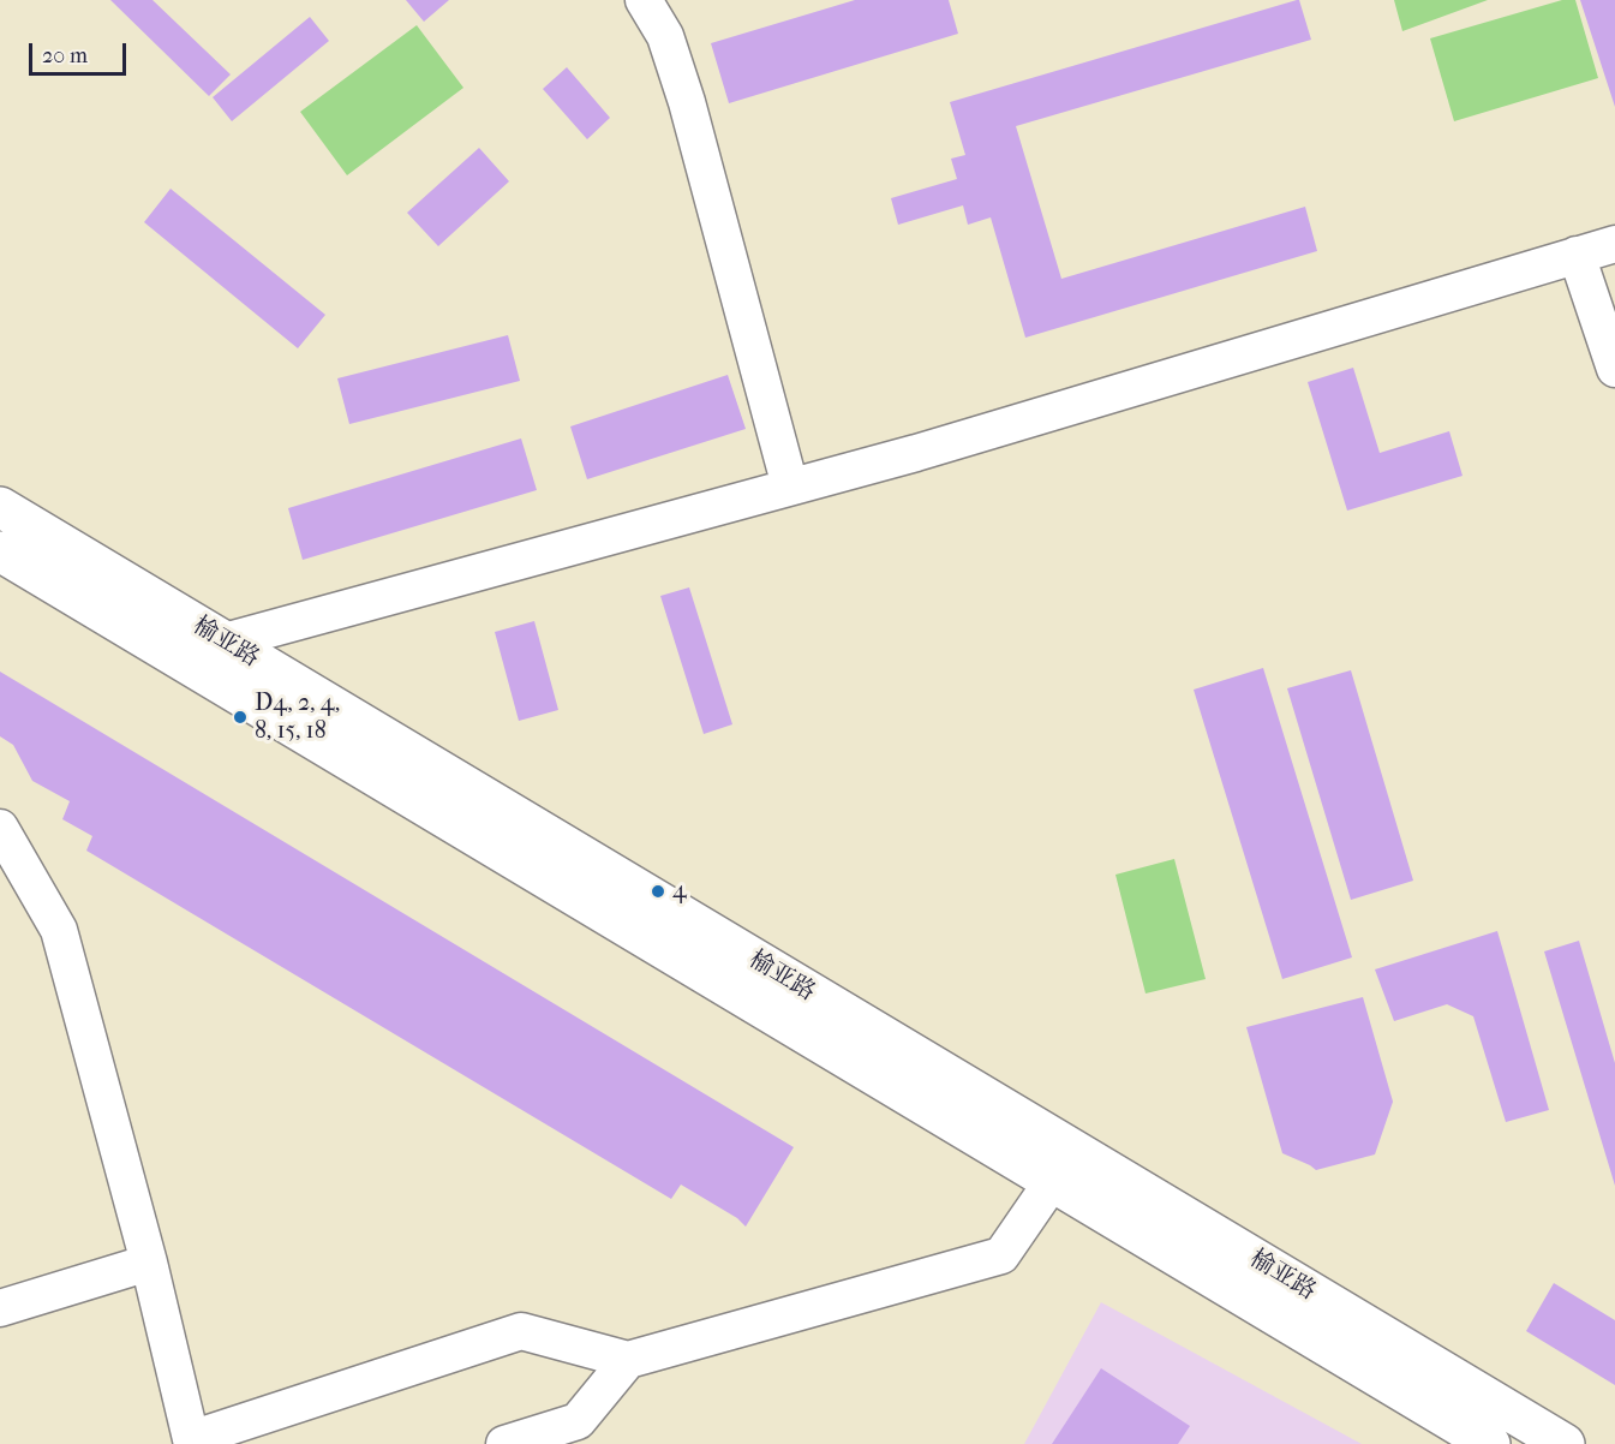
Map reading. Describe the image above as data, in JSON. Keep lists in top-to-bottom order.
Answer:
{
  "streets": {
    "highway": ["榆亚路"]
  },
  "places": ["D4, 2, 4, 8, 15, 18", "4"],
  "scale_bar": "20 m"
}
